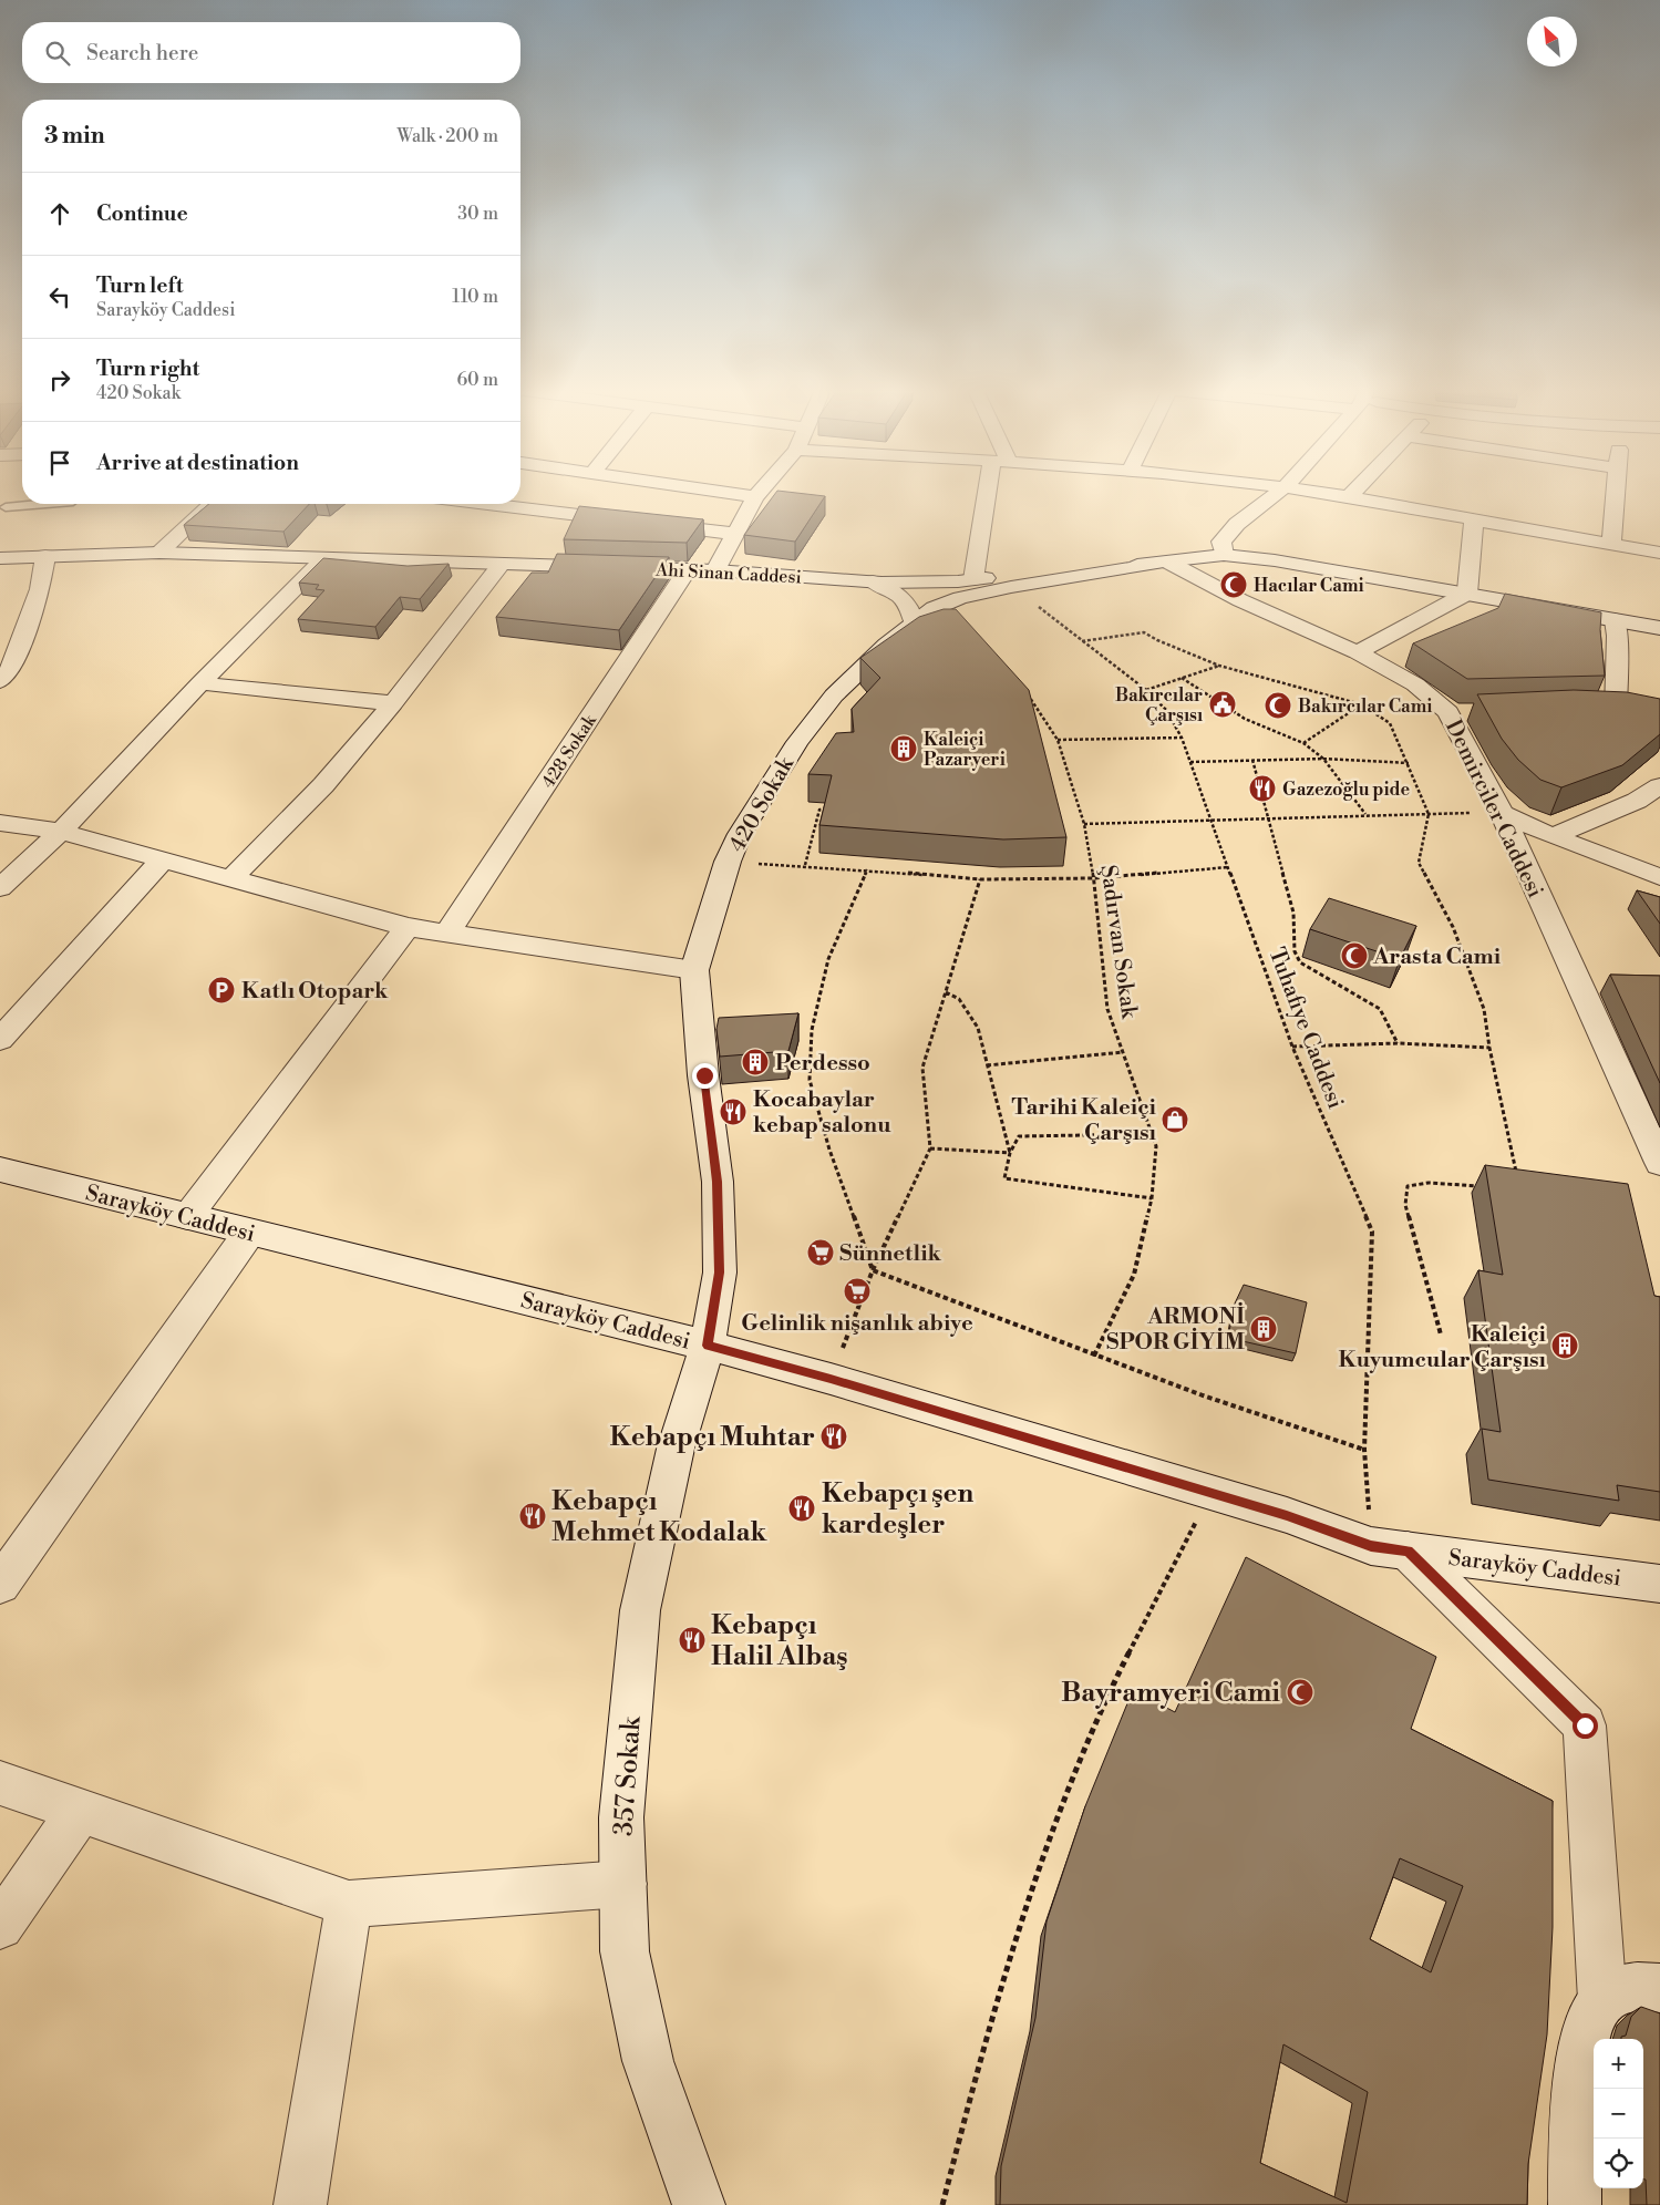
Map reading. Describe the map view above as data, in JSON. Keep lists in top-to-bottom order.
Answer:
{
  "streets": {
    "street": [
      "Ahi Sinan Caddesi",
      "428 Sokak",
      "420 Sokak",
      "Demirciler Caddesi",
      "Sarayköy Caddesi",
      "357 Sokak"
    ],
    "path": ["Şadırvan Sokak", "Tuhafiye Caddesi"]
  },
  "crossings": [
    ["Ahi Sinan Caddesi", "428 Sokak"],
    ["Ahi Sinan Caddesi", "420 Sokak"],
    ["Ahi Sinan Caddesi", "Demirciler Caddesi"],
    ["420 Sokak", "Demirciler Caddesi"],
    ["420 Sokak", "Sarayköy Caddesi"],
    ["420 Sokak", "357 Sokak"],
    ["Tuhafiye Caddesi", "Sarayköy Caddesi"],
    ["Sarayköy Caddesi", "357 Sokak"]
  ],
  "places": {
    "mosque": [
      "Hacılar Cami",
      "Bakırcılar Cami",
      "Arasta Cami",
      "Bayramyeri Cami"
    ],
    "public building": ["Bakırcılar Çarşısı"],
    "building": [
      "Kaleiçi Pazaryeri",
      "Perdesso",
      "ARMONİ SPOR GİYİM",
      "Kaleiçi Kuyumcular Çarşısı"
    ],
    "restaurant": [
      "Gazezoğlu pide",
      "Kocabaylar kebap salonu",
      "Kebapçı Muhtar",
      "Kebapçı şen kardeşler",
      "Kebapçı Mehmet Kodalak",
      "Kebapçı Halil Albaş"
    ],
    "parking": ["Katlı Otopark"],
    "shop": ["Tarihi Kaleiçi Çarşısı"],
    "supermarket": ["Sünnetlik", "Gelinlik nişanlık abiye"]
  },
  "north": "top left",
  "page": {
    "search": "Search here",
    "heading": ["3 min", "Walk · 200 m"],
    "list": [
      ["Continue", "30 m"],
      ["Turn left", "Sarayköy Caddesi", "110 m"],
      ["Turn right", "420 Sokak", "60 m"],
      "Arrive at destination"
    ],
    "map_buttons": ["+", "−"]
  }
}
